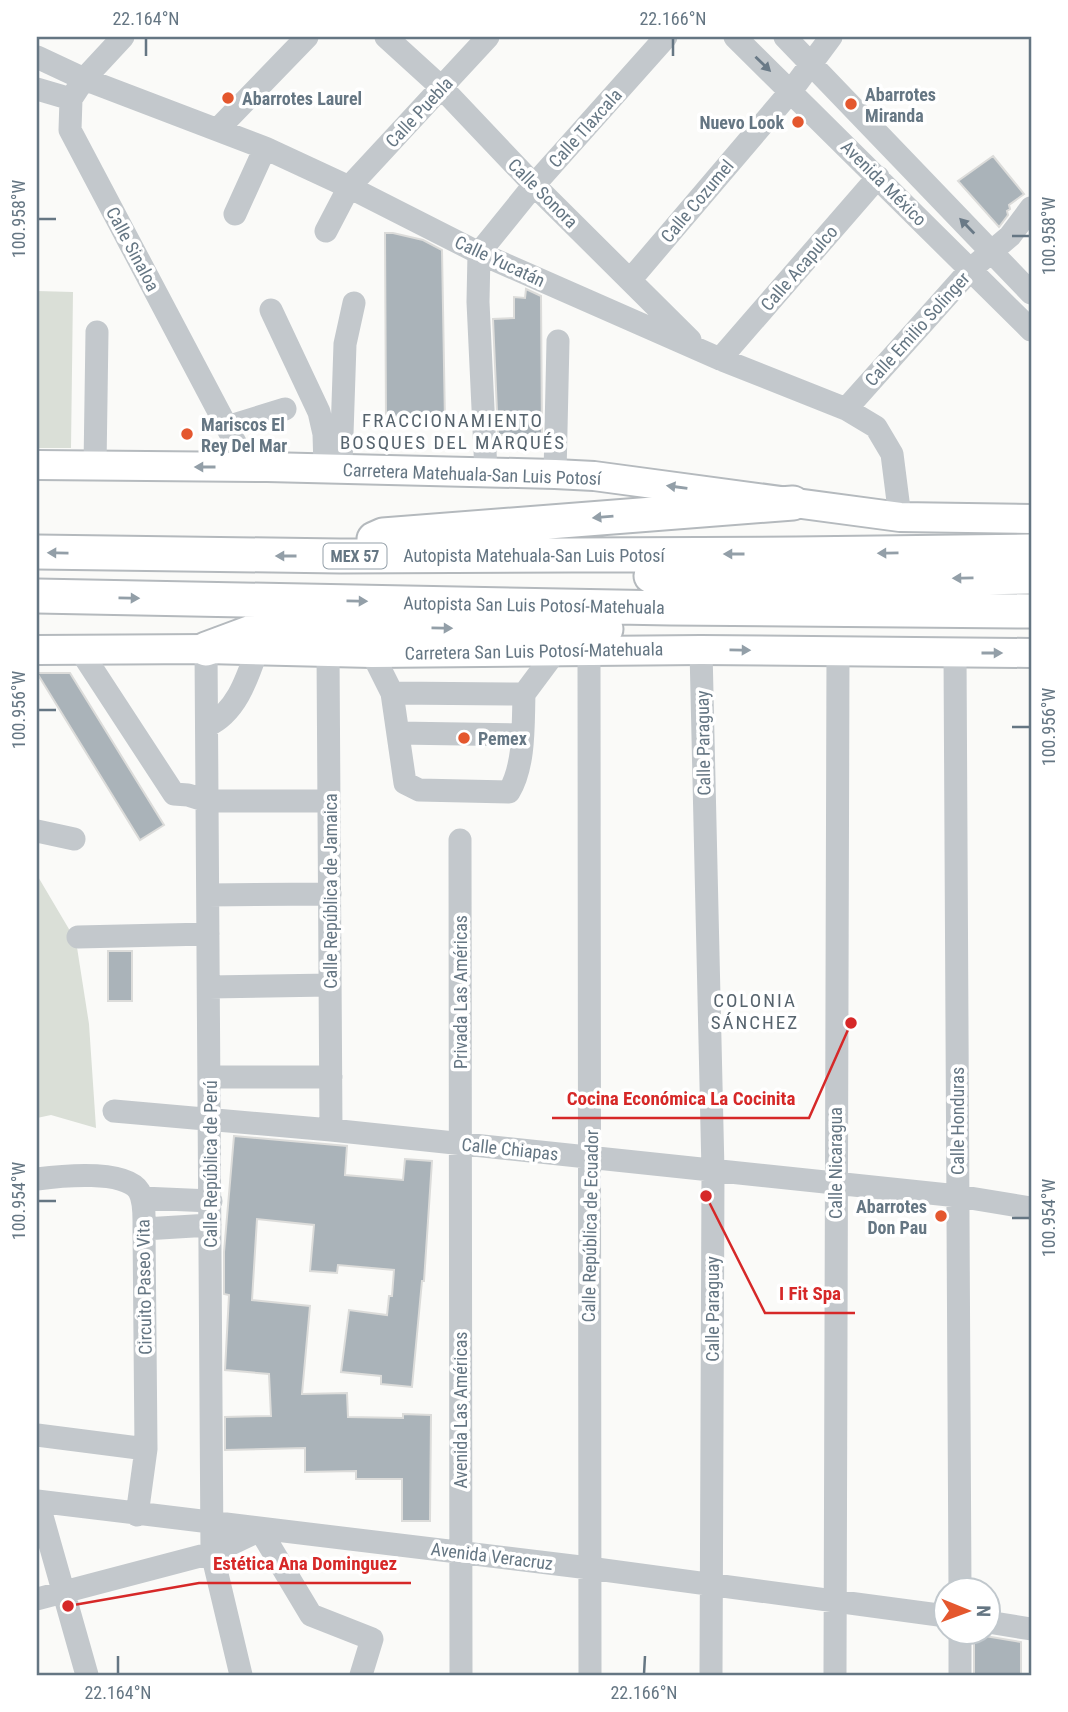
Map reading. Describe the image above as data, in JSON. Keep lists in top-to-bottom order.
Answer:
{
  "streets": {
    "highway": ["Autopista Matehuala-San Luis Potosí", "MEX 57", "Autopista San Luis Potosí-Matehuala"],
    "main road": ["Carretera Matehuala-San Luis Potosí", "Carretera San Luis Potosí-Matehuala"],
    "street": [
      "Calle Puebla",
      "Calle Tlaxcala",
      "Avenida México",
      "Calle Sonora",
      "Calle Cozumel",
      "Calle Sinaloa",
      "Calle Yucatán",
      "Calle Acapulco",
      "Calle Emilio Solinger",
      "Calle Paraguay",
      "Calle República de Jamaica",
      "Privada Las Américas",
      "Calle Honduras",
      "Calle Chiapas",
      "Calle Nicaragua",
      "Calle República de Perú",
      "Calle República de Ecuador",
      "Circuito Paseo Vita",
      "Avenida Las Américas",
      "Avenida Veracruz"
    ]
  },
  "crossings": [
    ["Calle Puebla", "Calle Sonora"],
    ["Calle Puebla", "Calle Yucatán"],
    ["Calle Tlaxcala", "Calle Sonora"],
    ["Calle Tlaxcala", "Calle Yucatán"],
    ["Avenida México", "Calle Cozumel"],
    ["Avenida México", "Calle Acapulco"],
    ["Avenida México", "Calle Emilio Solinger"],
    ["Calle Sonora", "Calle Cozumel"],
    ["Calle Sonora", "Calle Yucatán"],
    ["Calle Sonora", "Calle Acapulco"],
    ["Calle Sinaloa", "Carretera Matehuala-San Luis Potosí"],
    ["Calle Yucatán", "Calle Acapulco"],
    ["Calle Yucatán", "Calle Emilio Solinger"],
    ["Calle Yucatán", "Carretera Matehuala-San Luis Potosí"],
    ["Autopista Matehuala-San Luis Potosí", "Autopista San Luis Potosí-Matehuala"],
    ["Autopista Matehuala-San Luis Potosí", "Carretera San Luis Potosí-Matehuala"],
    ["Autopista Matehuala-San Luis Potosí", "Calle Paraguay"],
    ["Autopista San Luis Potosí-Matehuala", "Carretera San Luis Potosí-Matehuala"],
    ["Autopista San Luis Potosí-Matehuala", "Calle Paraguay"],
    ["Carretera San Luis Potosí-Matehuala", "Calle Paraguay"],
    ["Carretera San Luis Potosí-Matehuala", "Calle República de Jamaica"],
    ["Carretera San Luis Potosí-Matehuala", "Calle Honduras"],
    ["Carretera San Luis Potosí-Matehuala", "Calle Nicaragua"],
    ["Carretera San Luis Potosí-Matehuala", "Calle República de Perú"],
    ["Carretera San Luis Potosí-Matehuala", "Calle República de Ecuador"],
    ["Calle Paraguay", "Calle Chiapas"],
    ["Calle Paraguay", "Avenida Veracruz"],
    ["Calle República de Jamaica", "Calle Chiapas"],
    ["Privada Las Américas", "Calle Chiapas"],
    ["Privada Las Américas", "Avenida Las Américas"],
    ["Calle Honduras", "Calle Chiapas"],
    ["Calle Chiapas", "Calle Nicaragua"],
    ["Calle Chiapas", "Calle República de Perú"],
    ["Calle Chiapas", "Calle República de Ecuador"],
    ["Calle Chiapas", "Avenida Las Américas"],
    ["Calle Nicaragua", "Avenida Veracruz"],
    ["Calle República de Perú", "Avenida Veracruz"],
    ["Calle República de Ecuador", "Avenida Veracruz"],
    ["Circuito Paseo Vita", "Avenida Veracruz"],
    ["Avenida Las Américas", "Avenida Veracruz"]
  ],
  "one_way": ["Carretera Matehuala-San Luis Potosí"],
  "districts": ["FRACCIONAMIENTO BOSQUES DEL MARQUÉS", "COLONIA SÁNCHEZ"],
  "places": [
    "Abarrotes Laurel",
    "Abarrotes Miranda",
    "Nuevo Look",
    "Mariscos El Rey Del Mar",
    "Pemex",
    "Cocina Económica La Cocinita",
    "I Fit Spa",
    "Abarrotes Don Pau",
    "Estética Ana Dominguez"
  ],
  "north": "right",
  "coordinates": [
    "22.164°N",
    "22.166°N",
    "100.958°W",
    "100.956°W",
    "100.954°W"
  ]
}
